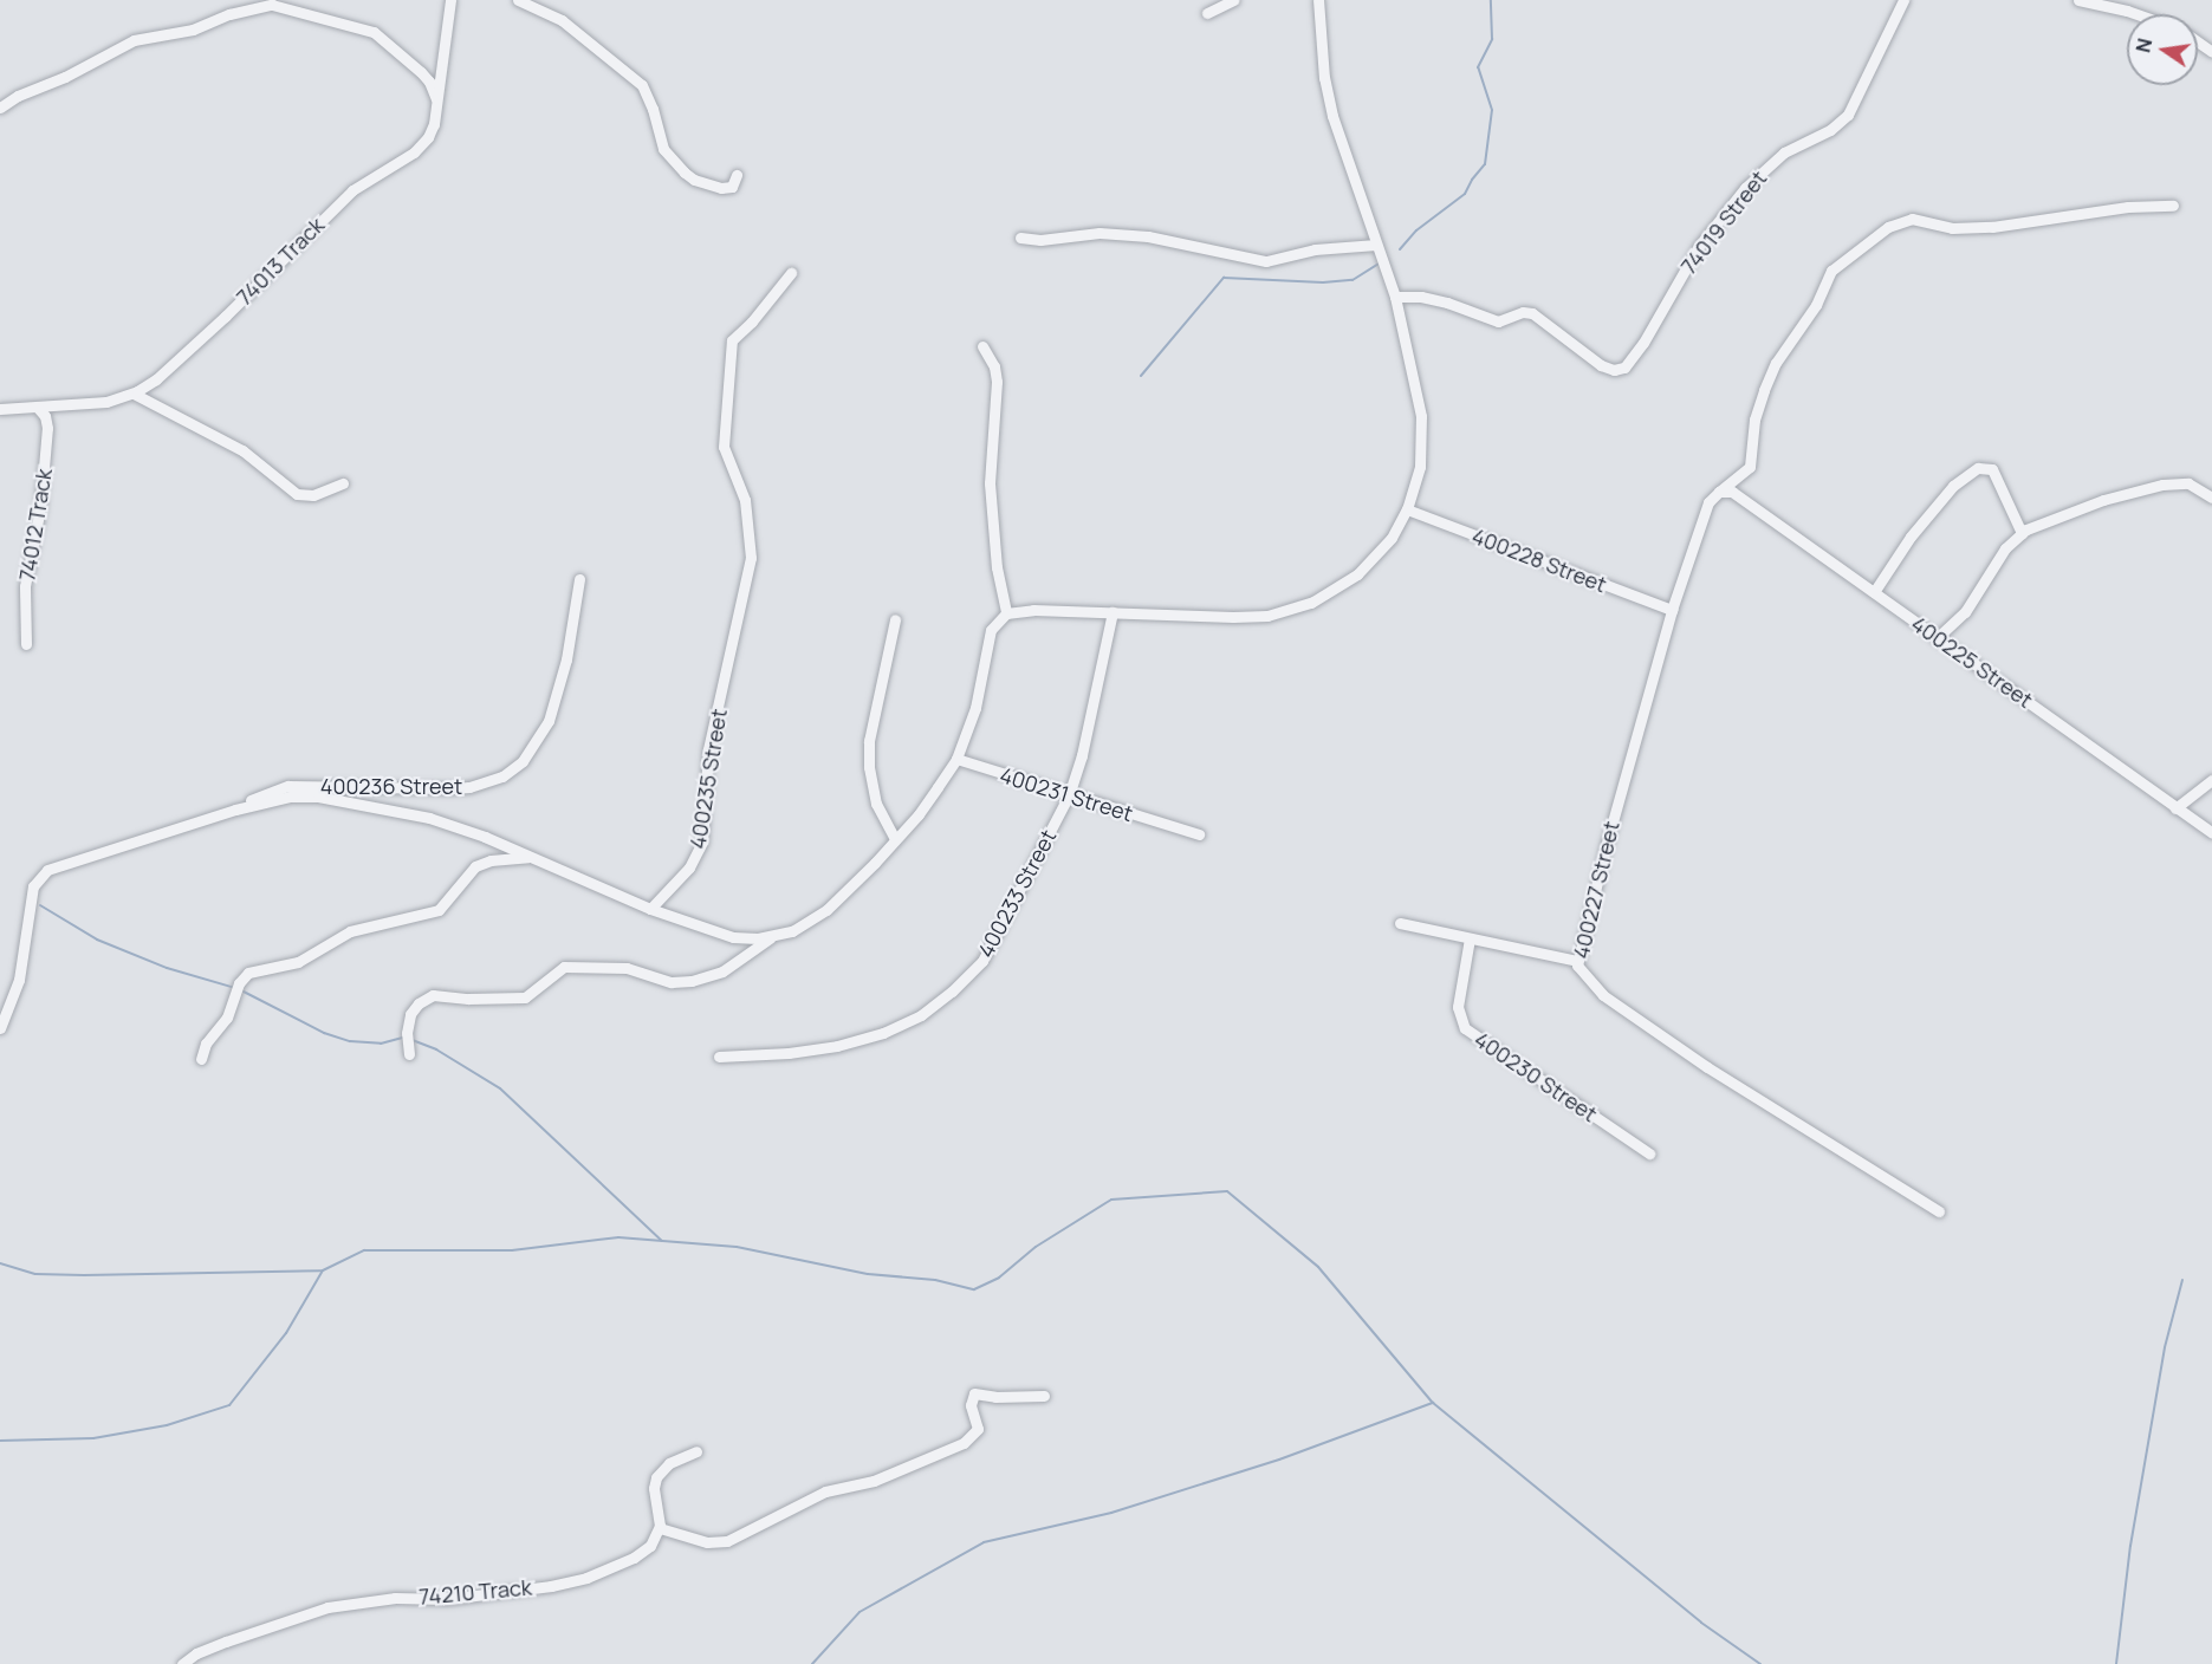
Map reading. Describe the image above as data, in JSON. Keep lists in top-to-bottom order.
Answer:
{
  "streets": {
    "street": [
      "74019 Street",
      "74013 Track",
      "74012 Track",
      "400228 Street",
      "400225 Street",
      "400235 Street",
      "400236 Street",
      "400231 Street",
      "400227 Street",
      "400233 Street",
      "400230 Street",
      "74210 Track"
    ]
  },
  "crossings": [
    ["74013 Track", "74012 Track"],
    ["400228 Street", "400227 Street"],
    ["400225 Street", "400227 Street"],
    ["400231 Street", "400233 Street"]
  ],
  "north": "left"
}
